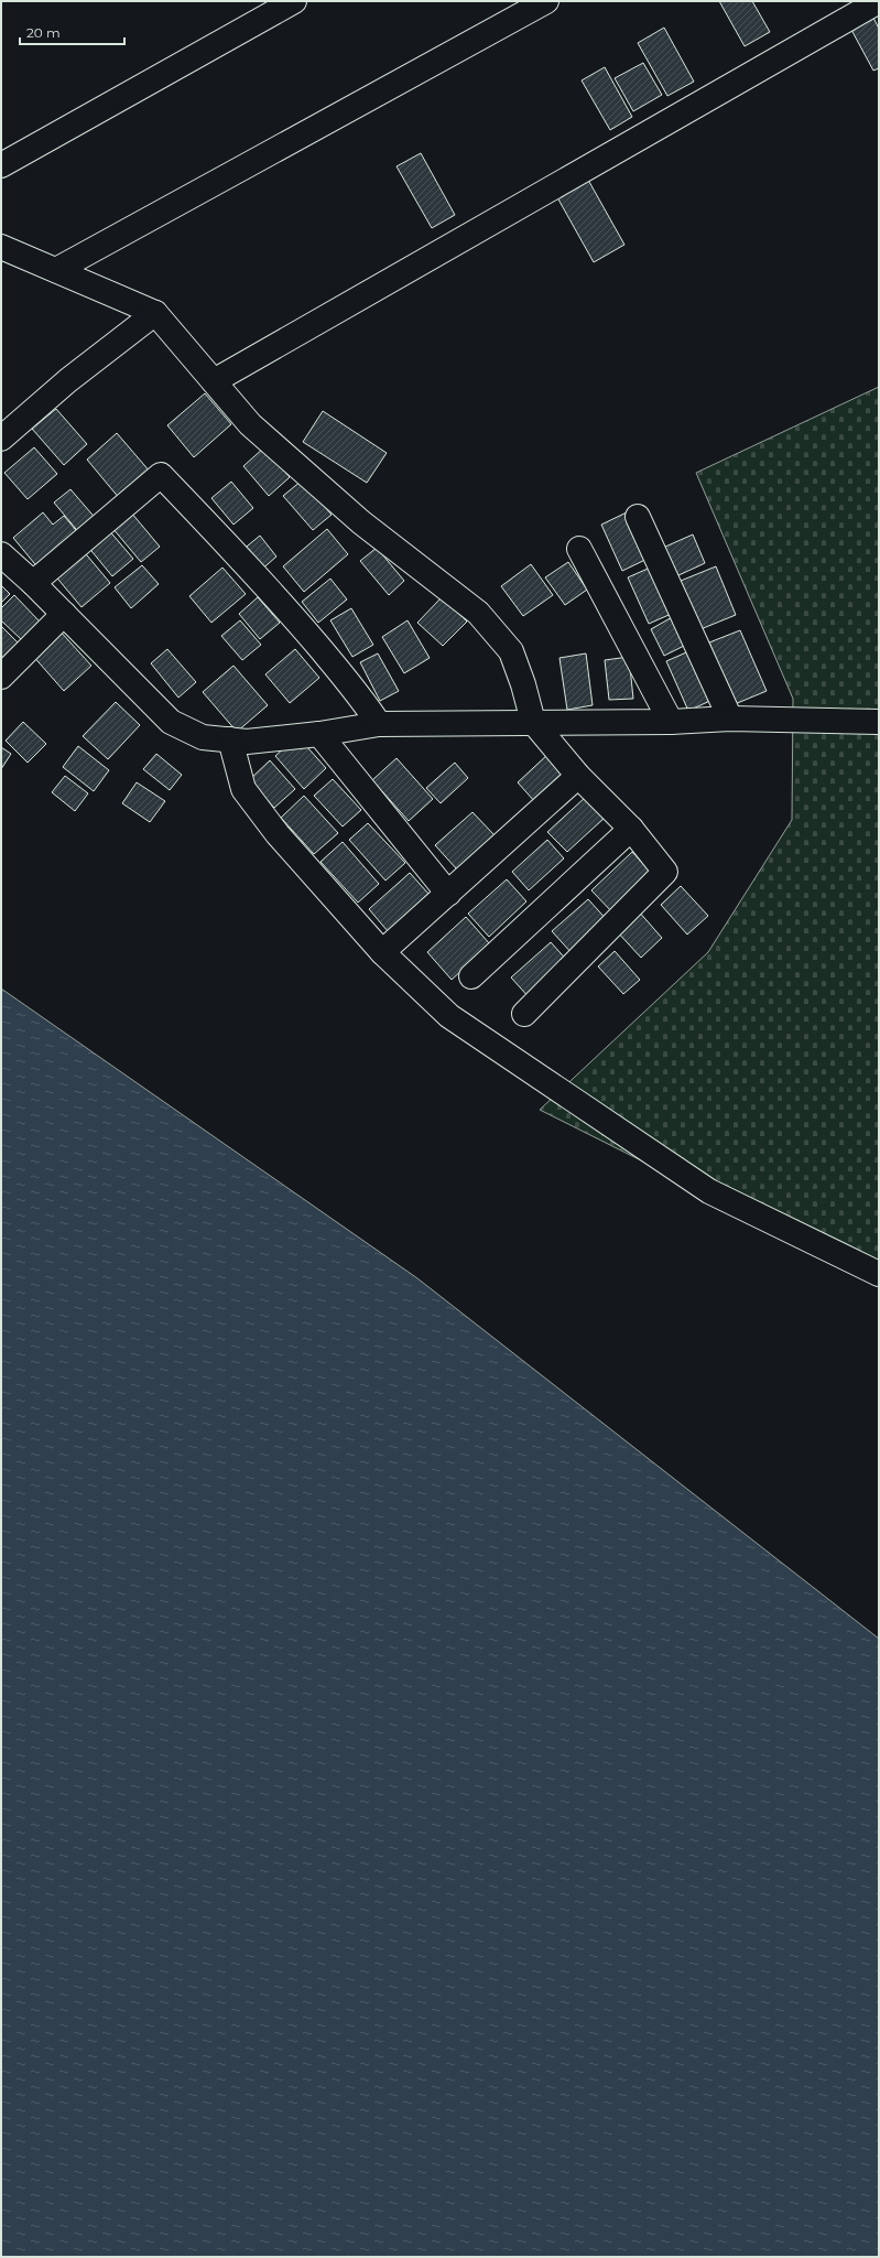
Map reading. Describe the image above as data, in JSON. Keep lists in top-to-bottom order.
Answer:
{
  "scale_bar": "20 m"
}
